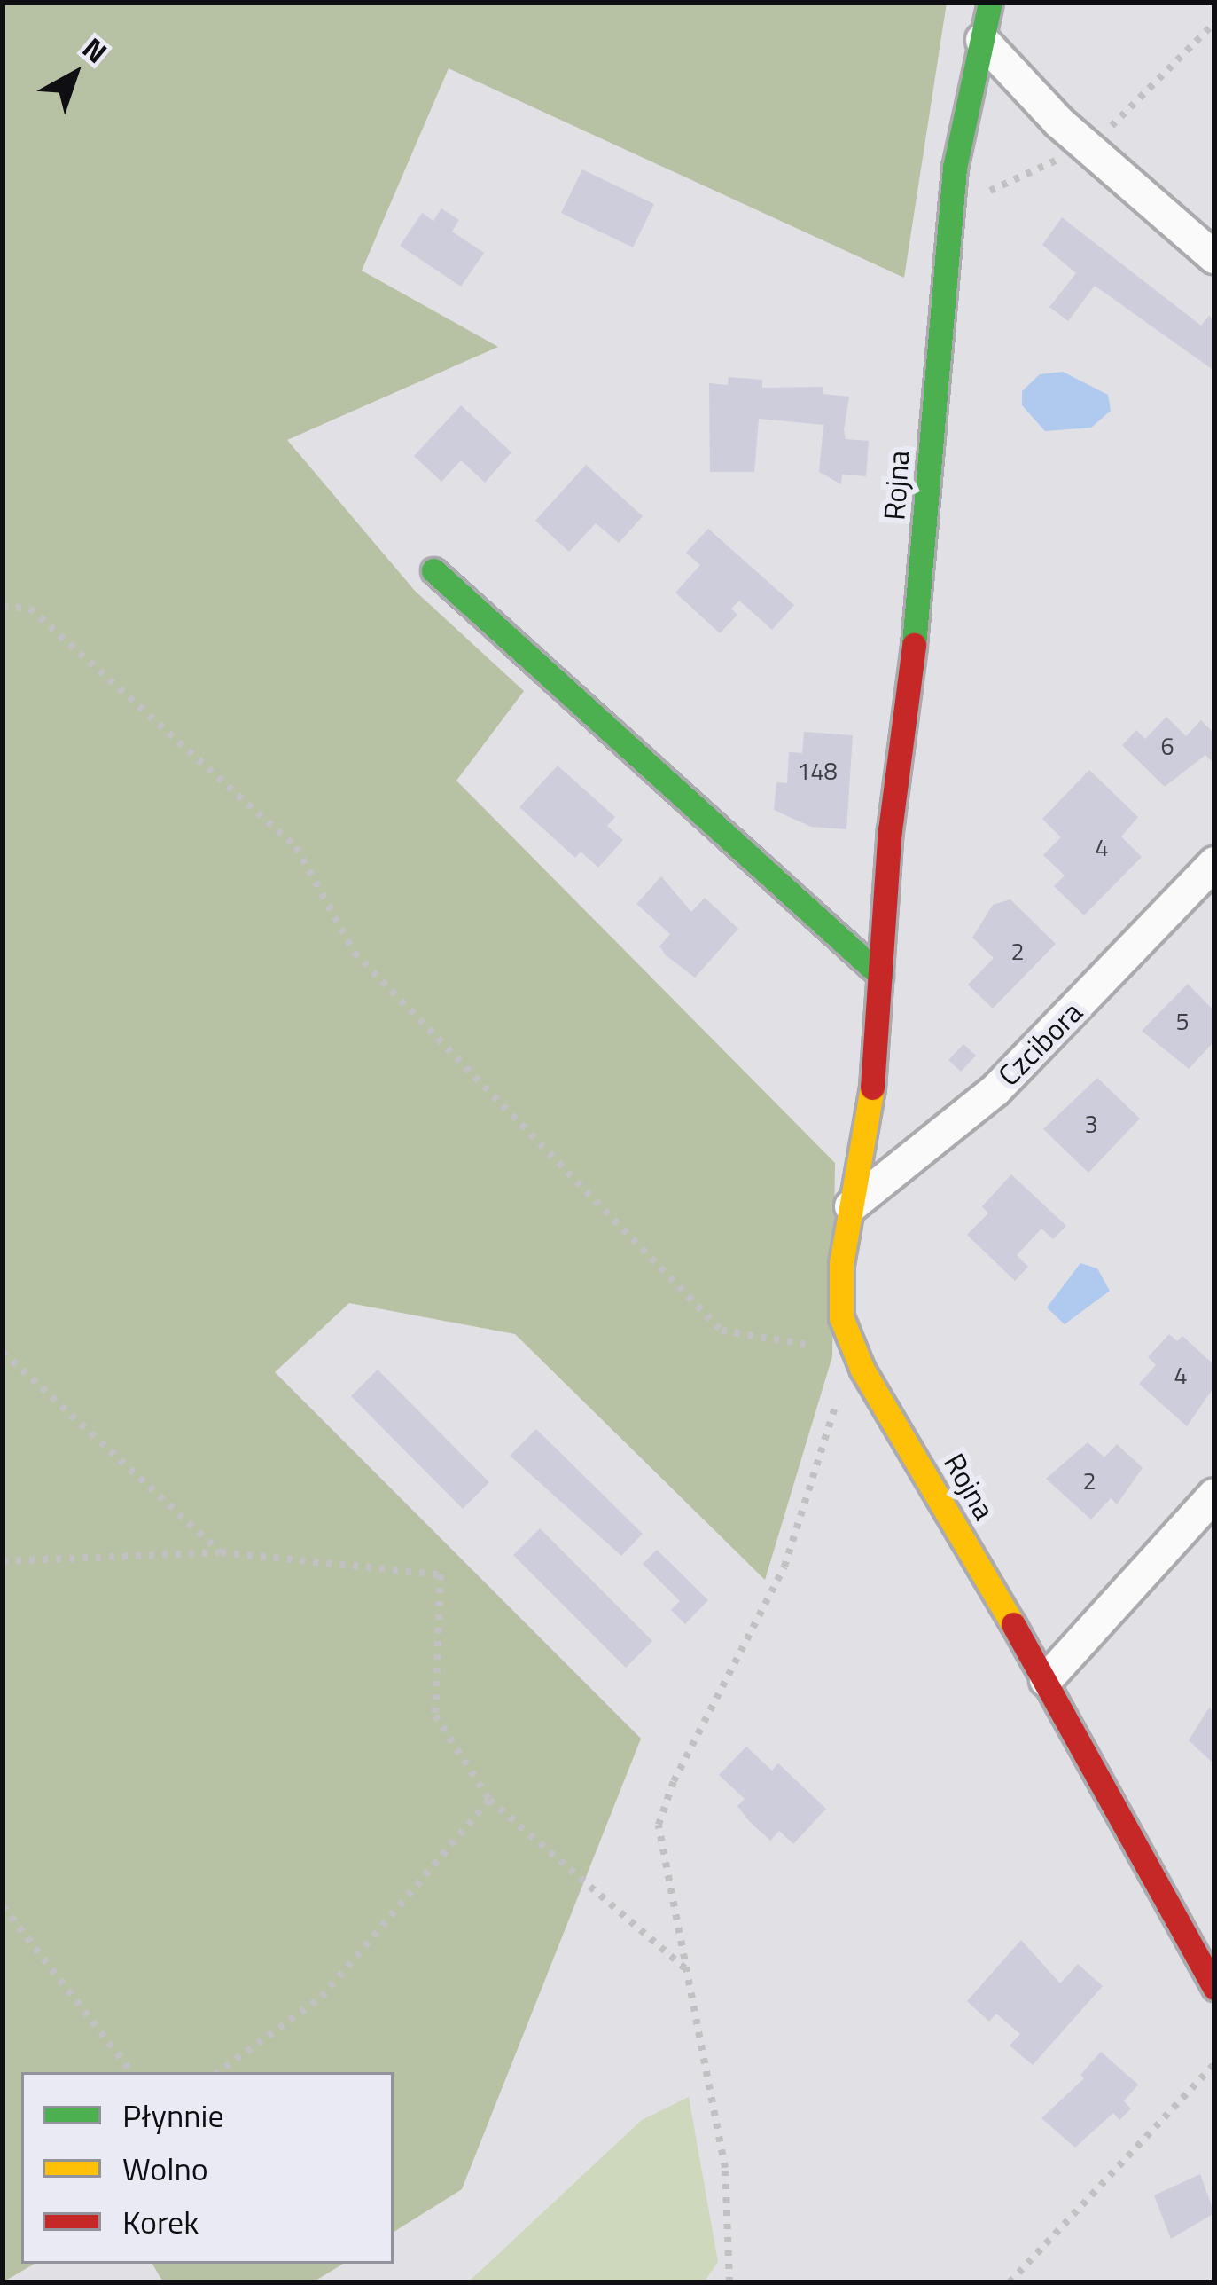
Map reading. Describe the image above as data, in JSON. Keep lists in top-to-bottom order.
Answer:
{
  "streets": {
    "street": ["Rojna", "Czcibora"]
  },
  "crossings": [
    ["Rojna", "Czcibora"]
  ],
  "house_numbers": [
    "6",
    "148",
    "4",
    "2",
    "5",
    "3",
    "4",
    "2"
  ],
  "legend": ["Płynnie", "Wolno", "Korek"],
  "north": "top right"
}
